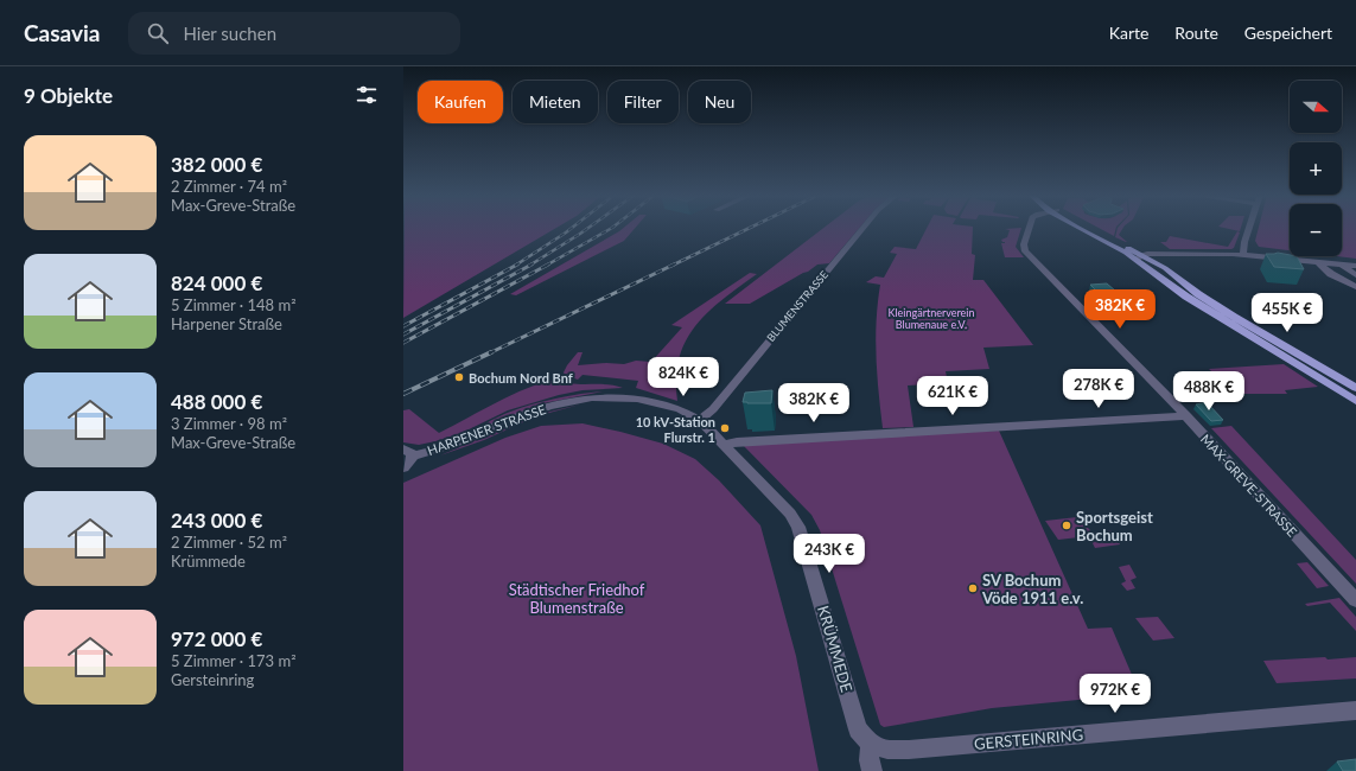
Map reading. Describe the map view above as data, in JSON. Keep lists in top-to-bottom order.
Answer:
{
  "streets": {
    "street": [
      "BLUMENSTRASSE",
      "HARPENER STRASSE",
      "MAX-GREVE-STRASSE",
      "KRÜMMEDE",
      "GERSTEINRING"
    ]
  },
  "crossings": [
    ["BLUMENSTRASSE", "HARPENER STRASSE"],
    ["BLUMENSTRASSE", "KRÜMMEDE"],
    ["HARPENER STRASSE", "KRÜMMEDE"],
    ["KRÜMMEDE", "GERSTEINRING"]
  ],
  "parks": ["Kleingärtnerverein Blumenaue e.V.", "Städtischer Friedhof Blumenstraße"],
  "places": [
    "Bochum Nord Bnf",
    "10 kV-Station Flurstr. 1",
    "Sportsgeist Bochum",
    "SV Bochum Vöde 1911 e.v."
  ],
  "north": "right",
  "page": {
    "header": "Casavia",
    "search": "Hier suchen",
    "nav": ["Karte", "Route", "Gespeichert"],
    "heading": "9 Objekte",
    "map_buttons": ["+", "−"],
    "chip": [
      "Kaufen",
      "Mieten",
      "Filter",
      "Neu"
    ],
    "list": [
      {
        "name": "382 000 €",
        "note": "2 Zimmer · 74 m² · Max-Greve-Straße"
      },
      {
        "name": "824 000 €",
        "note": "5 Zimmer · 148 m² · Harpener Straße"
      },
      {
        "name": "488 000 €",
        "note": "3 Zimmer · 98 m² · Max-Greve-Straße"
      },
      {
        "name": "243 000 €",
        "note": "2 Zimmer · 52 m² · Krümmede"
      },
      {
        "name": "972 000 €",
        "note": "5 Zimmer · 173 m² · Gersteinring"
      }
    ],
    "price": [
      "382K €",
      "455K €",
      "824K €",
      "278K €",
      "488K €",
      "621K €",
      "382K €",
      "243K €",
      "972K €"
    ]
  }
}
